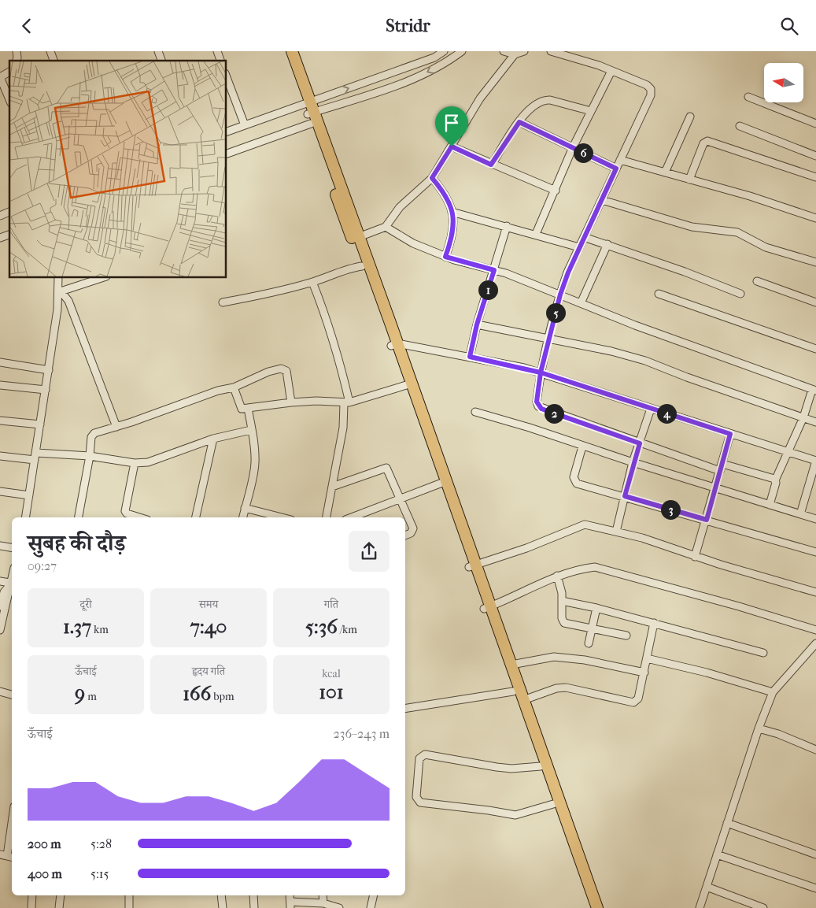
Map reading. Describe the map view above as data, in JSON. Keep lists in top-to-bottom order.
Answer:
{
  "north": "left",
  "page": {
    "header": "Stridr",
    "pins": [
      "6",
      "1",
      "5",
      "2",
      "4",
      "3"
    ],
    "heading": ["सुबह की दौड़", "09:27"],
    "stats": [
      ["दूरी", "1.37 km"],
      ["समय", "7:40"],
      ["गति", "5:36 /km"],
      ["ऊँचाई", "9 m"],
      ["हृदय गति", "166 bpm"],
      ["kcal", "101"]
    ],
    "chart": ["ऊँचाई", "236–243 m"],
    "list": [
      {
        "name": "200 m",
        "note": "5:28"
      },
      {
        "name": "400 m",
        "note": "5:15"
      }
    ]
  }
}
